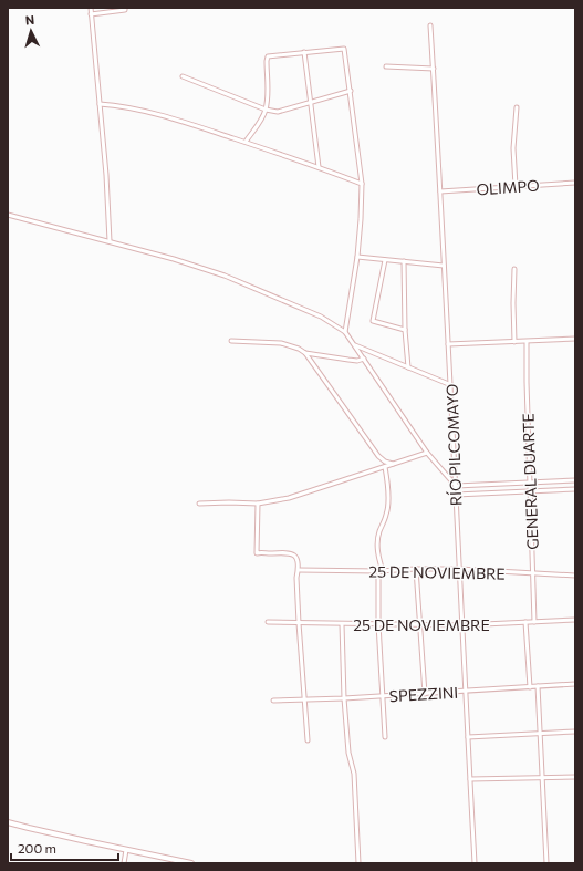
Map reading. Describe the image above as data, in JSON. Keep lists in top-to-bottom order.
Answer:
{
  "streets": {
    "street": [
      "OLIMPO",
      "RÍO PILCOMAYO",
      "GENERAL DUARTE",
      "25 DE NOVIEMBRE",
      "SPEZZINI"
    ]
  },
  "crossings": [
    ["OLIMPO", "RÍO PILCOMAYO"],
    ["RÍO PILCOMAYO", "25 DE NOVIEMBRE"],
    ["RÍO PILCOMAYO", "SPEZZINI"],
    ["GENERAL DUARTE", "25 DE NOVIEMBRE"]
  ],
  "scale_bar": "200 m",
  "north": "top"
}
